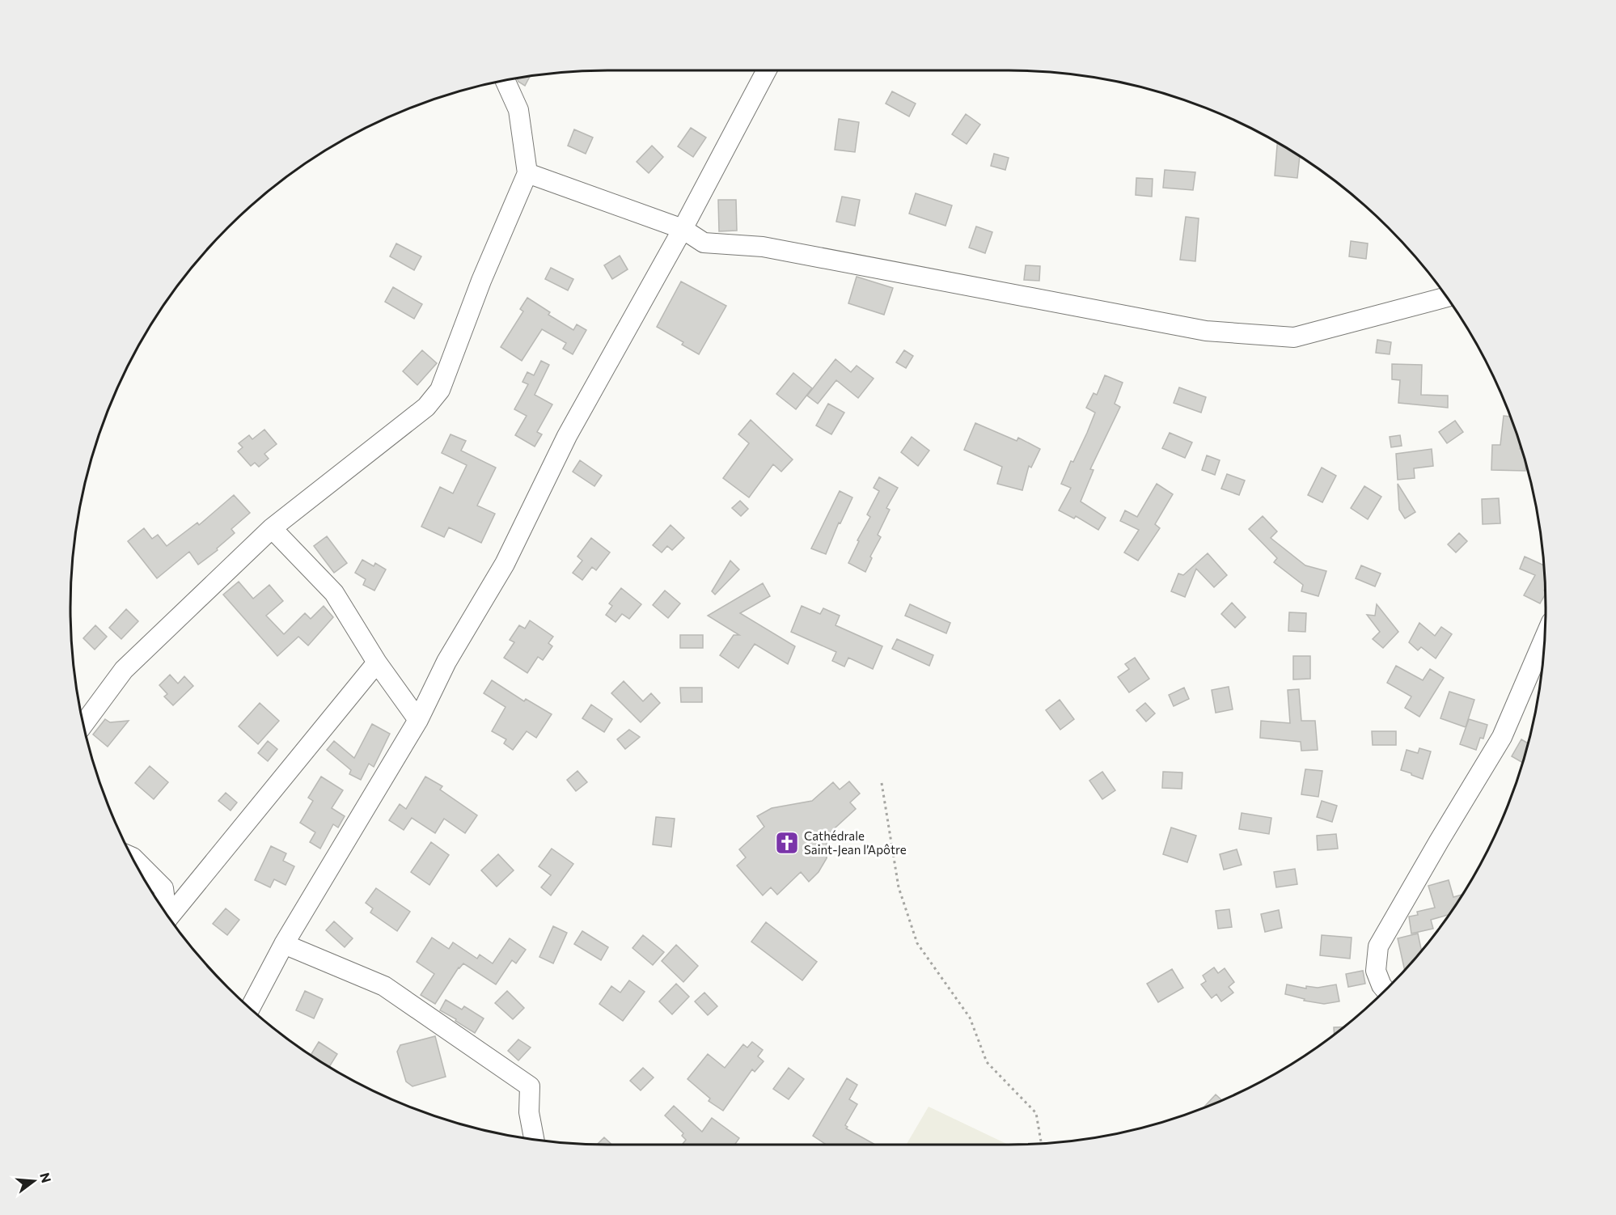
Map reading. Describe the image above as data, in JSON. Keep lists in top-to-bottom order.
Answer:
{
  "places": {
    "church": ["Cathédrale Saint-Jean l’Apôtre"]
  },
  "north": "right"
}
